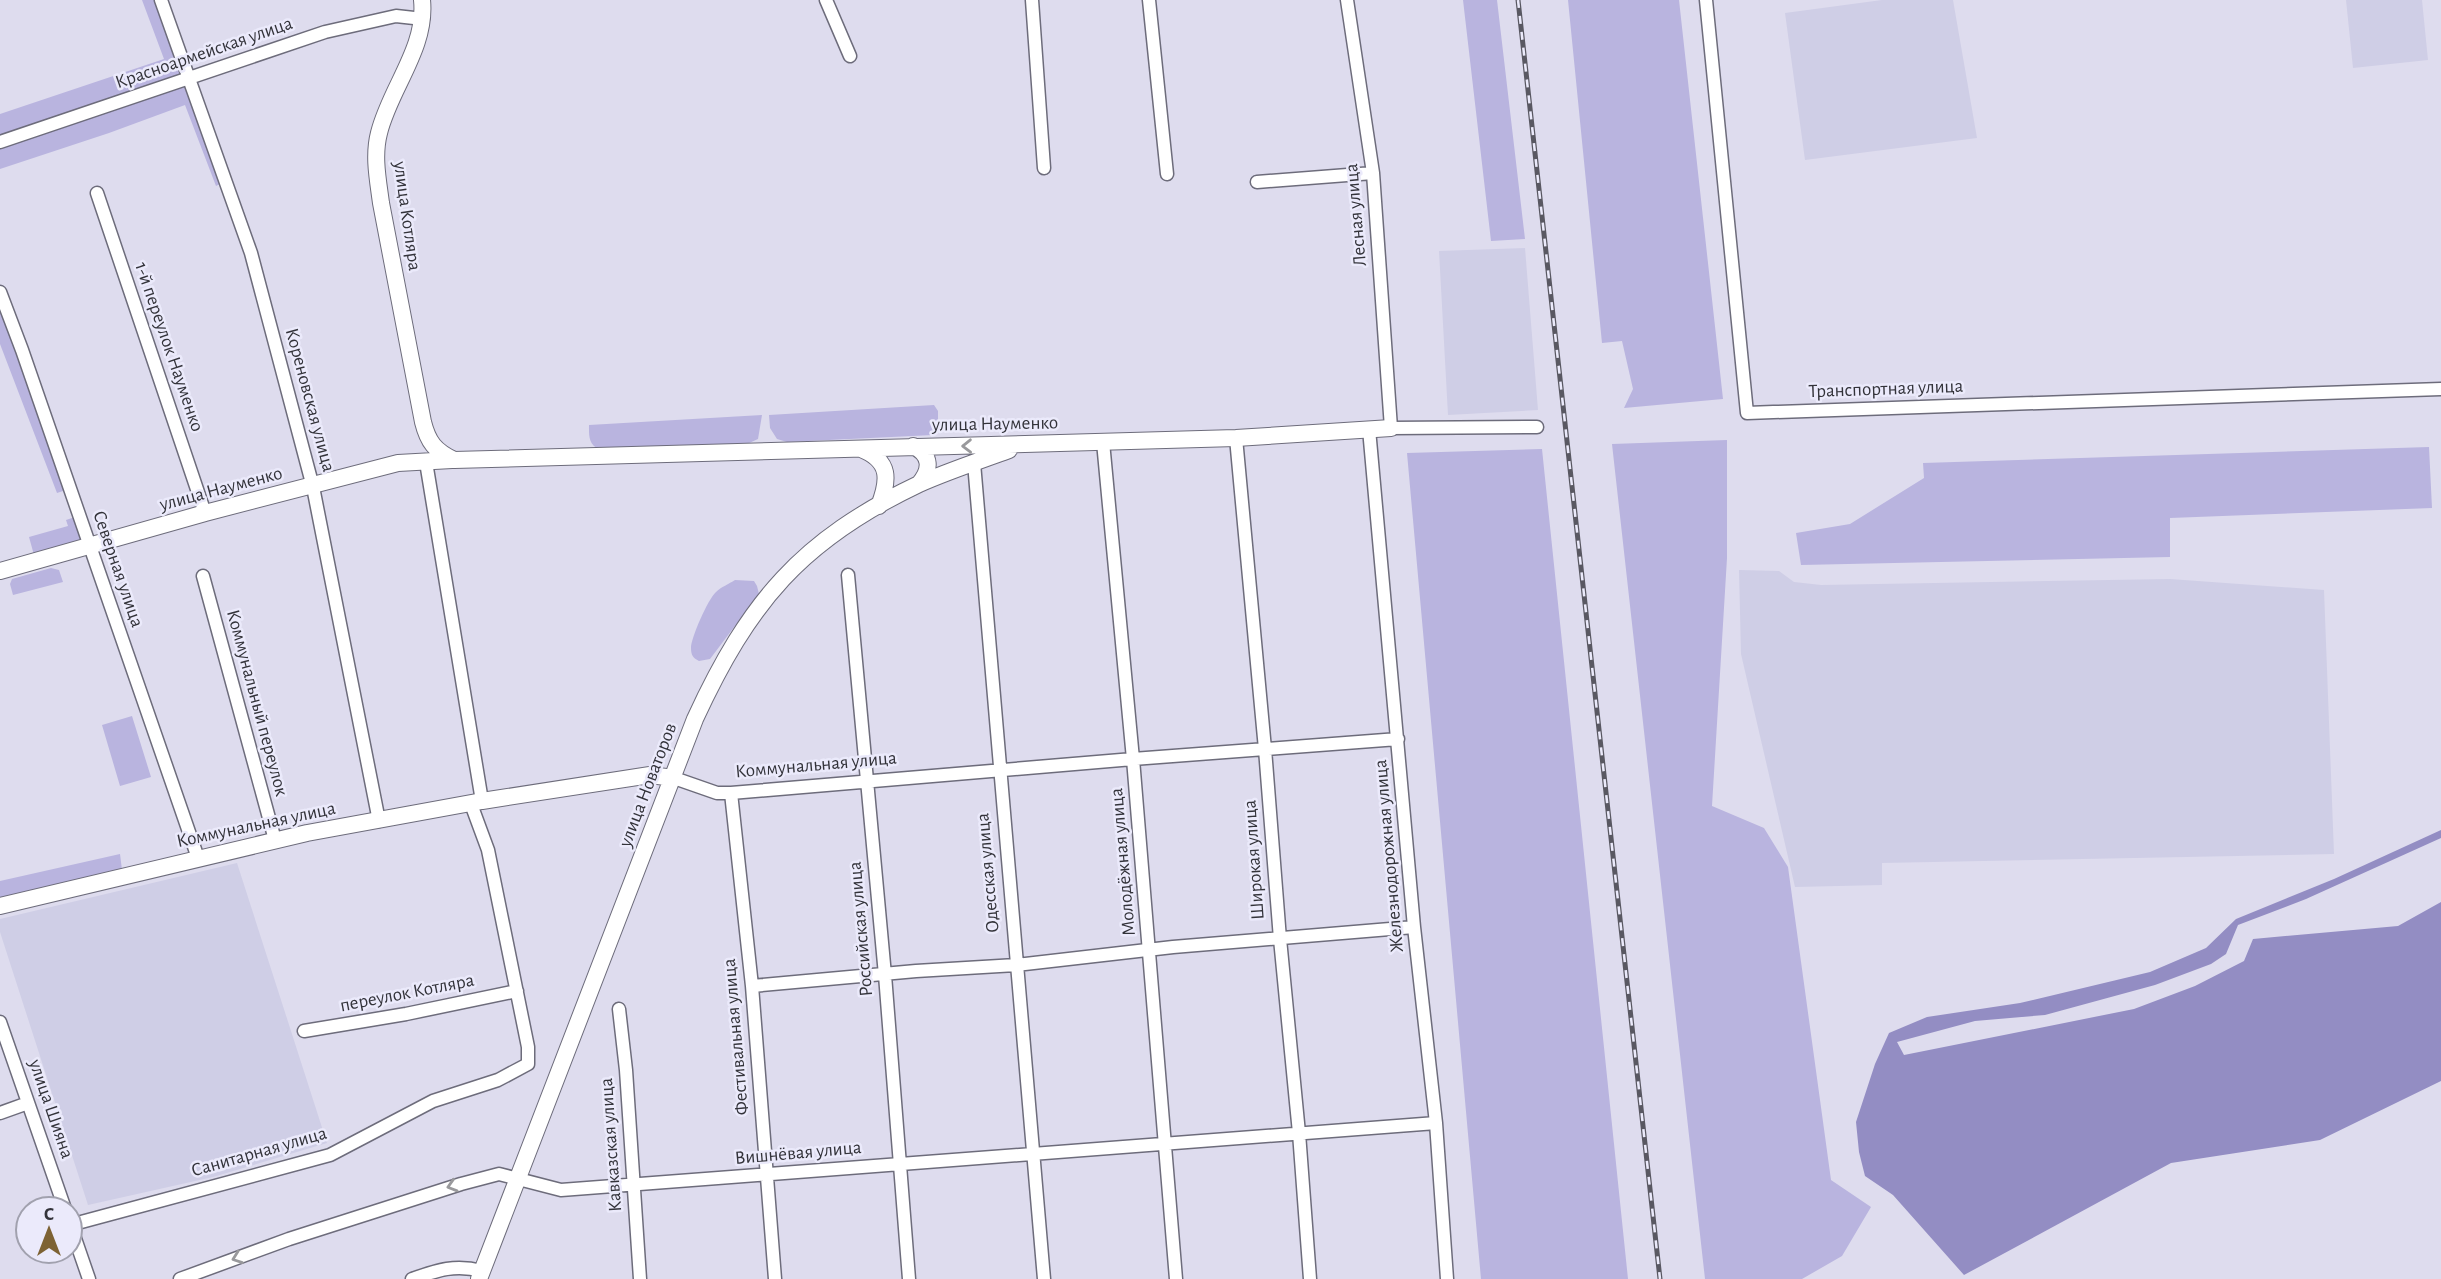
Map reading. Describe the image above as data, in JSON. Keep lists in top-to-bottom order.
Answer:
{
  "streets": {
    "main road": [
      "улица Котляра",
      "улица Науменко",
      "Коммунальная улица",
      "улица Новаторов"
    ],
    "street": [
      "Красноармейская улица",
      "Лесная улица",
      "1-й переулок Науменко",
      "Транспортная улица",
      "Кореновская улица",
      "Северная улица",
      "Коммунальный переулок",
      "Железнодорожная улица",
      "Широкая улица",
      "Молодёжная улица",
      "Одесская улица",
      "Российская улица",
      "переулок Котляра",
      "Фестивальная улица",
      "улица Шияна",
      "Кавказская улица",
      "Санитарная улица",
      "Вишнёвая улица"
    ]
  },
  "crossings": [
    ["Красноармейская улица", "улица Котляра"],
    ["Красноармейская улица", "Кореновская улица"],
    ["Лесная улица", "улица Науменко"],
    ["улица Котляра", "улица Науменко"],
    ["1-й переулок Науменко", "улица Науменко"],
    ["Кореновская улица", "улица Науменко"],
    ["Кореновская улица", "Коммунальная улица"],
    ["улица Науменко", "Северная улица"],
    ["улица Науменко", "улица Новаторов"],
    ["улица Науменко", "Железнодорожная улица"],
    ["улица Науменко", "Широкая улица"],
    ["улица Науменко", "Молодёжная улица"],
    ["Северная улица", "Коммунальная улица"],
    ["Коммунальный переулок", "Коммунальная улица"],
    ["Коммунальная улица", "улица Новаторов"],
    ["Коммунальная улица", "Железнодорожная улица"],
    ["Коммунальная улица", "Широкая улица"],
    ["Коммунальная улица", "Молодёжная улица"],
    ["Коммунальная улица", "Одесская улица"],
    ["Коммунальная улица", "Российская улица"],
    ["Коммунальная улица", "Фестивальная улица"],
    ["улица Новаторов", "Одесская улица"],
    ["улица Новаторов", "Вишнёвая улица"],
    ["Железнодорожная улица", "Вишнёвая улица"],
    ["Широкая улица", "Вишнёвая улица"],
    ["Молодёжная улица", "Вишнёвая улица"],
    ["Одесская улица", "Вишнёвая улица"],
    ["Российская улица", "Вишнёвая улица"],
    ["переулок Котляра", "Санитарная улица"],
    ["Фестивальная улица", "Вишнёвая улица"],
    ["Кавказская улица", "Вишнёвая улица"]
  ],
  "north": "top"
}
